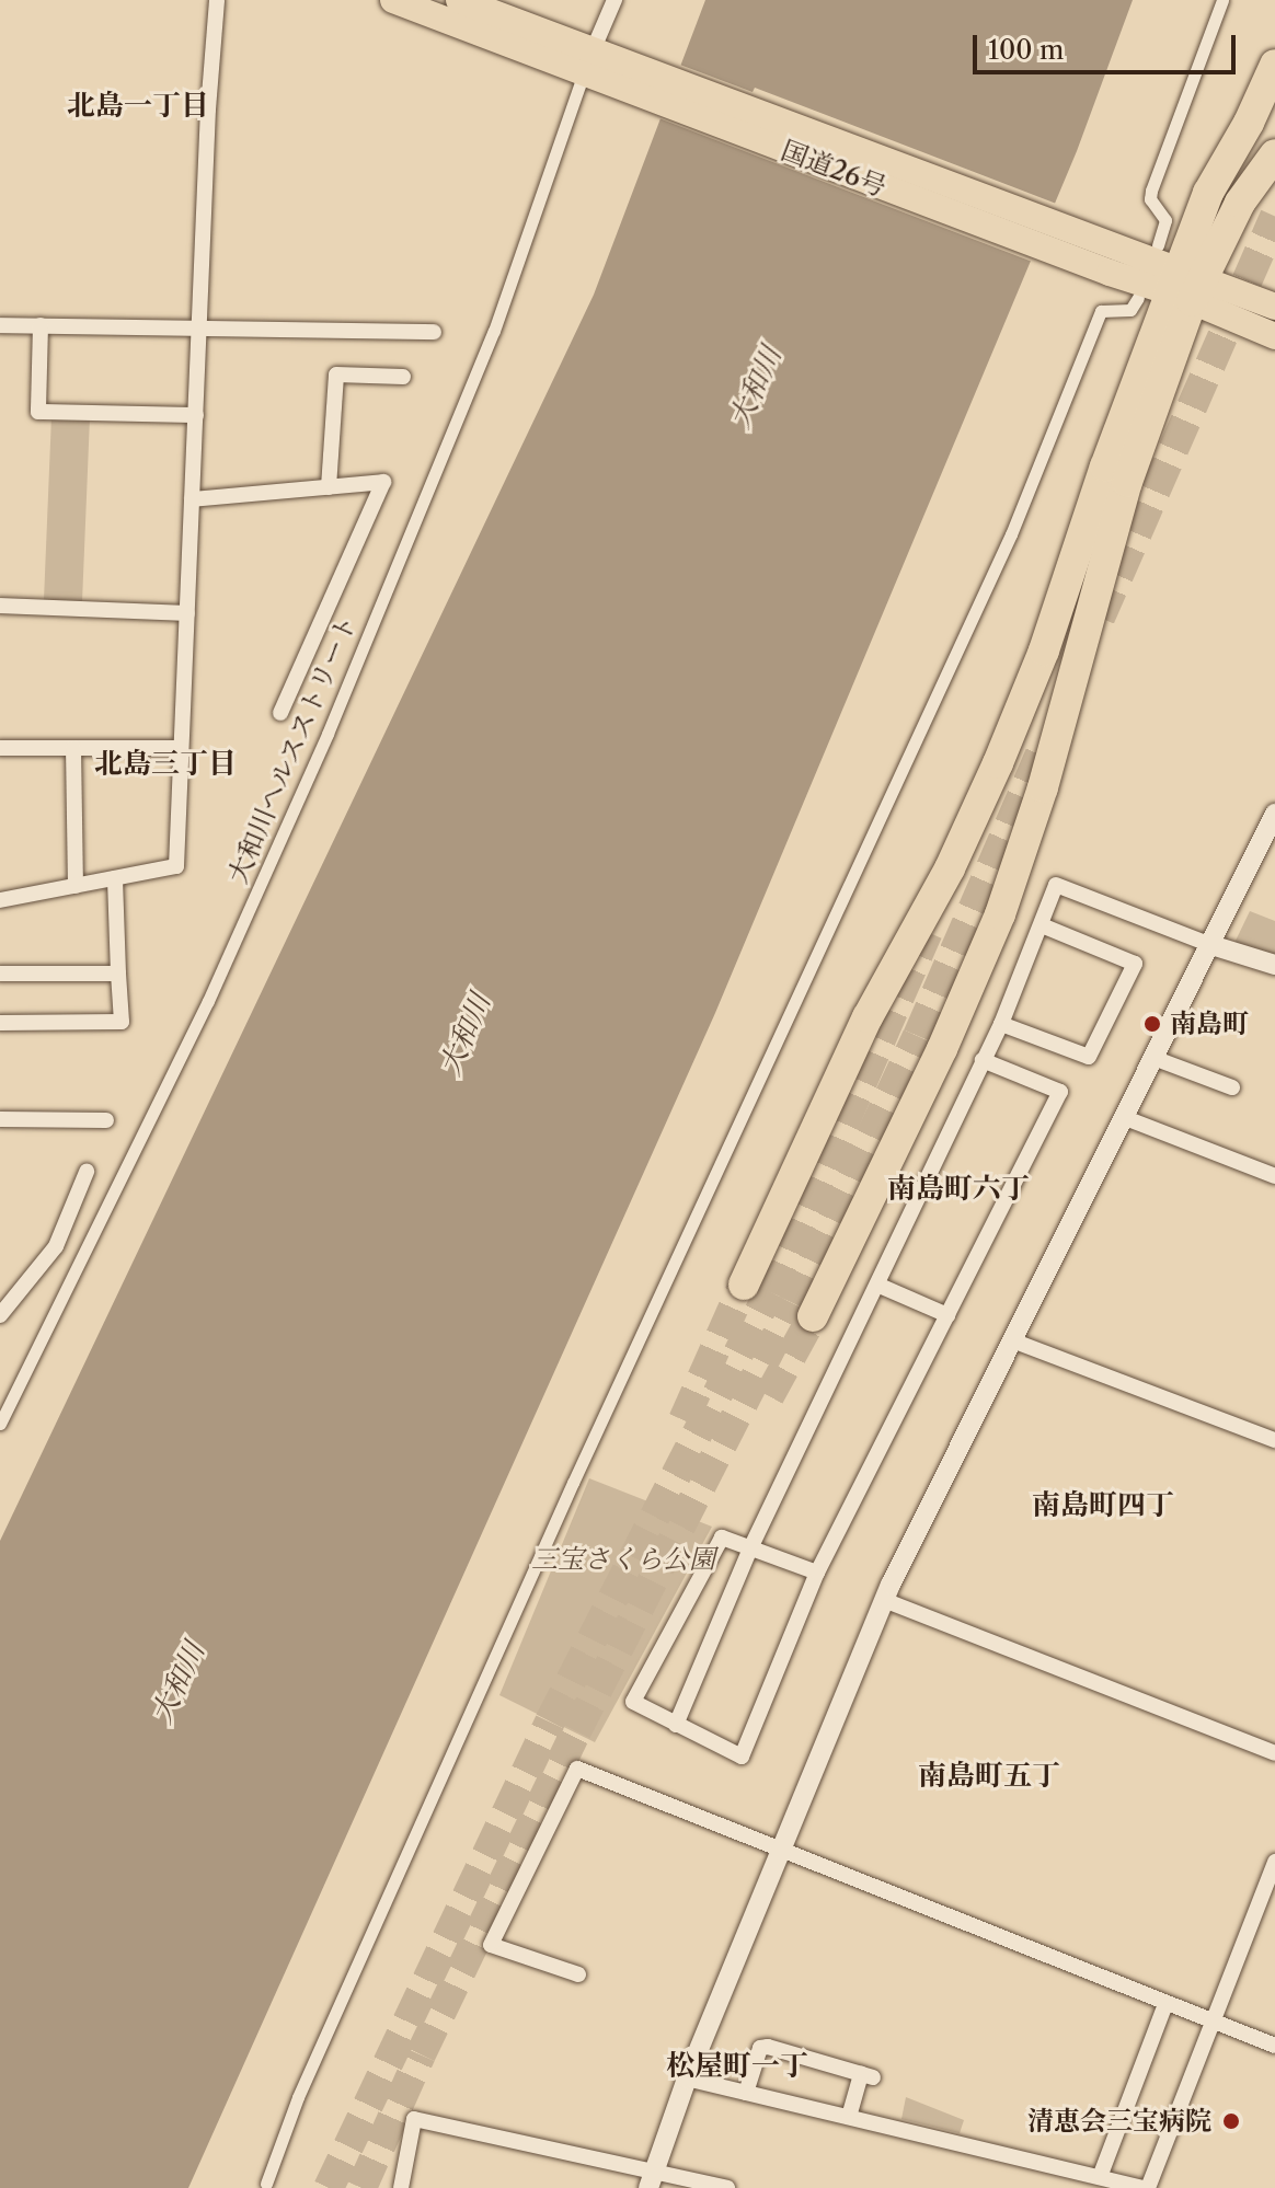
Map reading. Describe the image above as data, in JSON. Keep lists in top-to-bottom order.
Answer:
{
  "streets": {
    "highway": ["国道26号"],
    "street": ["大和川ヘルスストリート"]
  },
  "crossings": [
    ["国道26号", "大和川ヘルスストリート"]
  ],
  "districts": [
    "北島一丁目",
    "北島三丁目",
    "南島町六丁",
    "南島町四丁",
    "南島町五丁",
    "松屋町一丁"
  ],
  "water": ["大和川"],
  "parks": ["三宝さくら公園"],
  "places": ["南島町", "清恵会三宝病院"],
  "scale_bar": "100 m"
}
